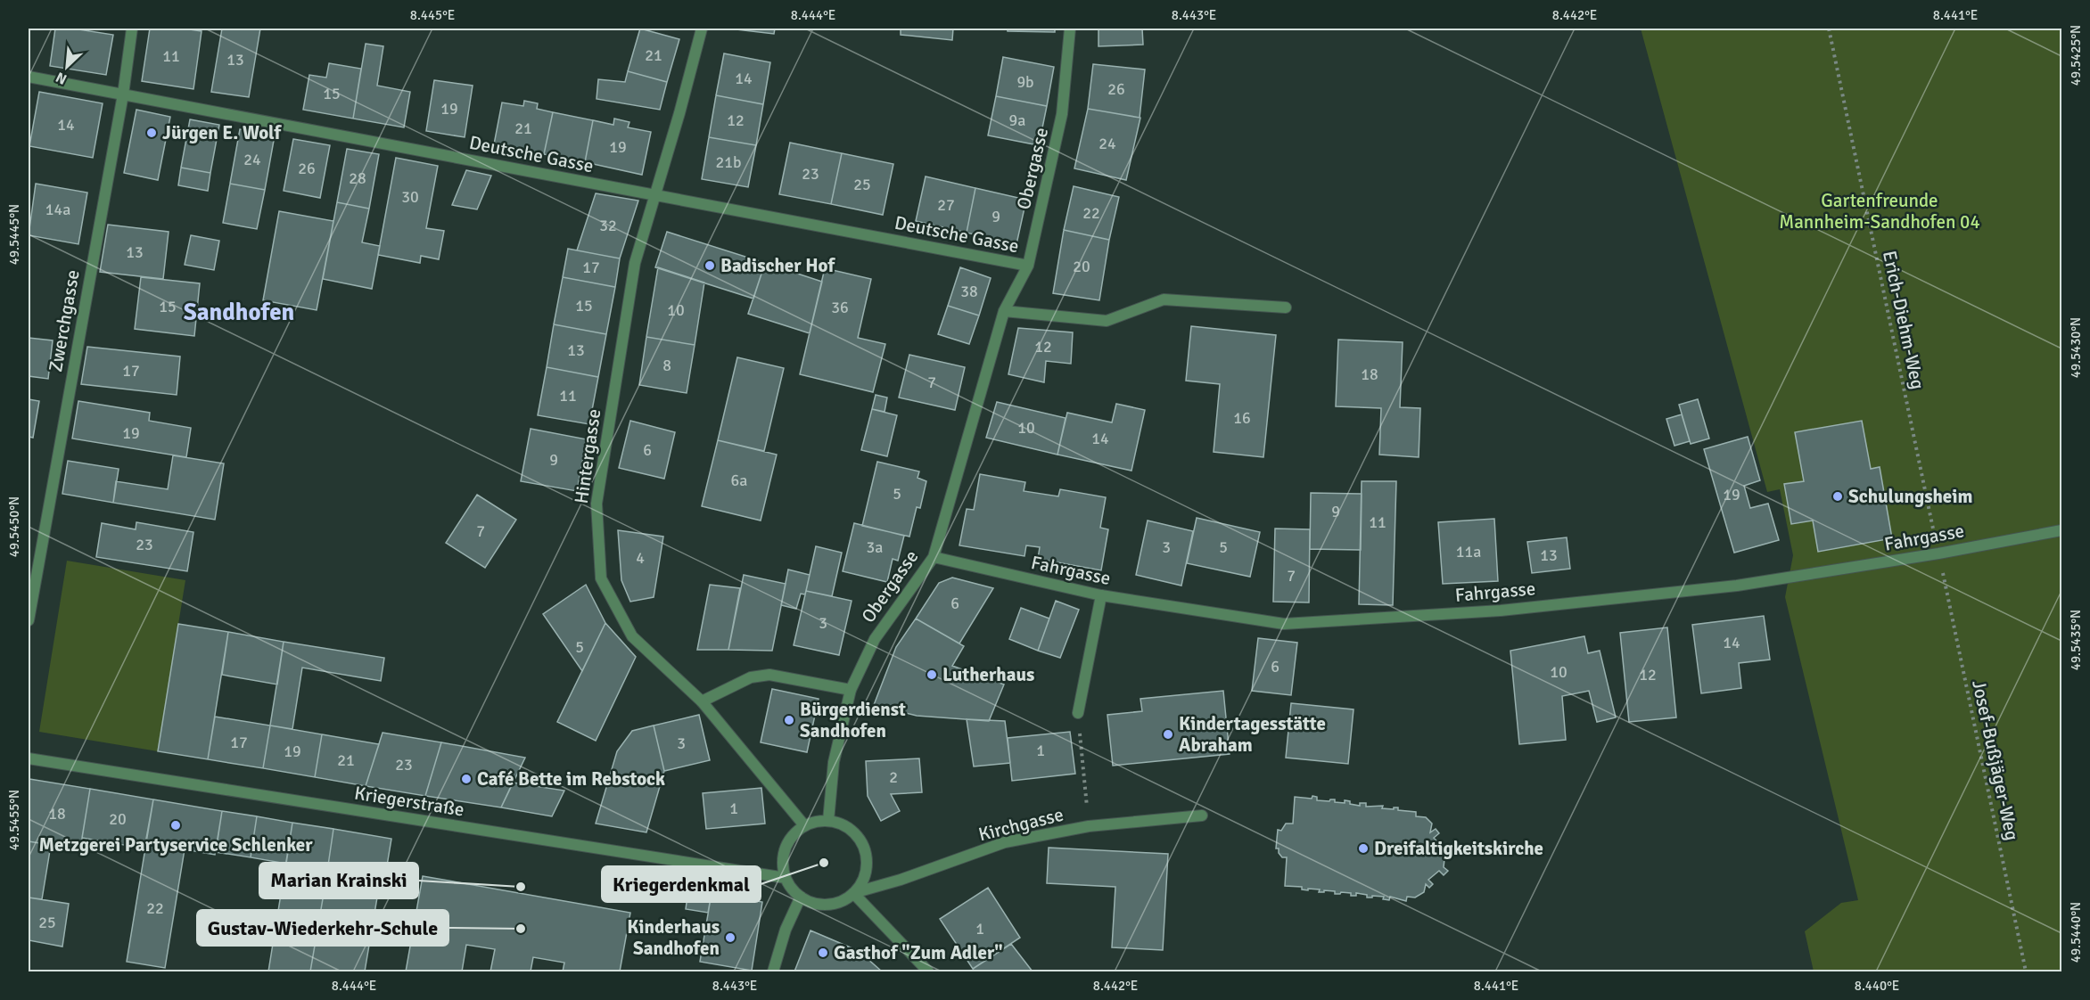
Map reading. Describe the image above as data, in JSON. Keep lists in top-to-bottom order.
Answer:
{
  "streets": {
    "street": [
      "Deutsche Gasse",
      "Obergasse",
      "Zwerchgasse",
      "Hintergasse",
      "Fahrgasse",
      "Kriegerstraße",
      "Kirchgasse"
    ],
    "path": ["Erich-Diehm-Weg", "Josef-Bußjäger-Weg"]
  },
  "crossings": [
    ["Deutsche Gasse", "Obergasse"],
    ["Deutsche Gasse", "Zwerchgasse"],
    ["Deutsche Gasse", "Hintergasse"],
    ["Obergasse", "Hintergasse"],
    ["Obergasse", "Fahrgasse"],
    ["Obergasse", "Kriegerstraße"],
    ["Obergasse", "Kirchgasse"],
    ["Erich-Diehm-Weg", "Fahrgasse"],
    ["Erich-Diehm-Weg", "Josef-Bußjäger-Weg"],
    ["Hintergasse", "Kriegerstraße"],
    ["Hintergasse", "Kirchgasse"],
    ["Fahrgasse", "Josef-Bußjäger-Weg"],
    ["Kriegerstraße", "Kirchgasse"]
  ],
  "districts": ["Sandhofen"],
  "parks": ["Gartenfreunde Mannheim-Sandhofen 04"],
  "places": [
    "Jürgen E. Wolf",
    "Badischer Hof",
    "Schulungsheim",
    "Lutherhaus",
    "Bürgerdienst Sandhofen",
    "Kindertagesstätte Abraham",
    "Café Bette im Rebstock",
    "Metzgerei Partyservice Schlenker",
    "Dreifaltigkeitskirche",
    "Kriegerdenkmal",
    "Marian Krainski",
    "Gustav-Wiederkehr-Schule",
    "Kinderhaus Sandhofen",
    "Gasthof \"Zum Adler\""
  ],
  "house_numbers": [
    "21",
    "11",
    "13",
    "14",
    "9b",
    "26",
    "15",
    "19",
    "12",
    "9a",
    "14",
    "21",
    "24",
    "19",
    "24",
    "21b",
    "26",
    "23",
    "28",
    "25",
    "30",
    "27",
    "14a",
    "22",
    "9",
    "32",
    "13",
    "20",
    "17",
    "38",
    "15",
    "15",
    "36",
    "10",
    "12",
    "13",
    "8",
    "17",
    "18",
    "7",
    "11",
    "16",
    "10",
    "19",
    "14",
    "6",
    "9",
    "6a",
    "5",
    "19",
    "9",
    "11",
    "7",
    "23",
    "3a",
    "3",
    "5",
    "11a",
    "13",
    "4",
    "7",
    "6",
    "3",
    "14",
    "5",
    "6",
    "10",
    "12",
    "17",
    "3",
    "1",
    "19",
    "21",
    "23",
    "2",
    "1",
    "18",
    "20",
    "22",
    "25",
    "1"
  ],
  "north": "bottom left",
  "coordinates": [
    "8.445°E",
    "8.444°E",
    "8.443°E",
    "8.442°E",
    "8.441°E",
    "49.5425°N",
    "49.5445°N",
    "49.5430°N",
    "49.5450°N",
    "49.5435°N",
    "49.5455°N",
    "49.5440°N",
    "8.440°E"
  ]
}
